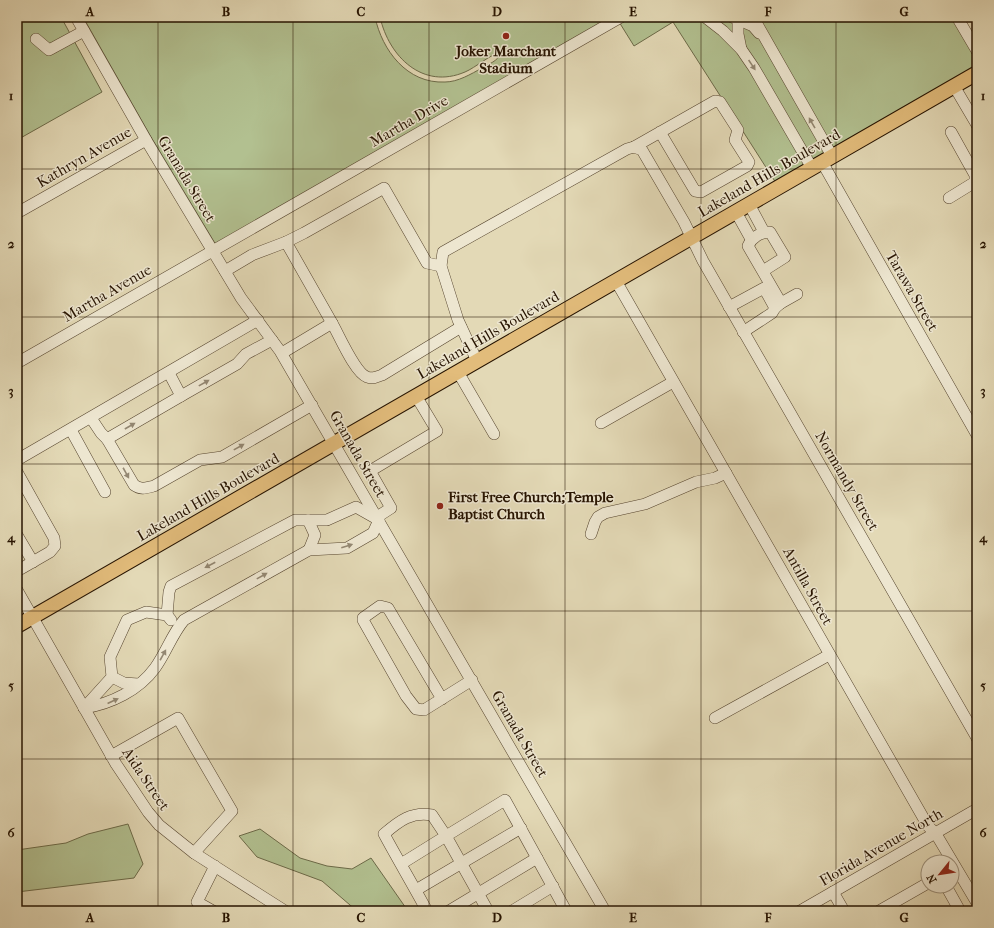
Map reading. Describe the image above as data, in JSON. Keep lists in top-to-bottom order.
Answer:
{
  "streets": {
    "main road": ["Lakeland Hills Boulevard"],
    "street": [
      "Martha Drive",
      "Kathryn Avenue",
      "Granada Street",
      "Tarawa Street",
      "Martha Avenue",
      "Normandy Street",
      "Antilla Street",
      "Aida Street",
      "Florida Avenue North"
    ]
  },
  "crossings": [
    ["Martha Drive", "Granada Street"],
    ["Martha Drive", "Martha Avenue"],
    ["Kathryn Avenue", "Granada Street"],
    ["Lakeland Hills Boulevard", "Granada Street"],
    ["Lakeland Hills Boulevard", "Tarawa Street"],
    ["Lakeland Hills Boulevard", "Normandy Street"],
    ["Lakeland Hills Boulevard", "Antilla Street"],
    ["Lakeland Hills Boulevard", "Aida Street"],
    ["Granada Street", "Martha Avenue"],
    ["Antilla Street", "Florida Avenue North"]
  ],
  "places": ["Joker Marchant Stadium", "First Free Church;Temple Baptist Church"],
  "north": "bottom left",
  "grid": {
    "columns": [
      "A",
      "B",
      "C",
      "D",
      "E",
      "F",
      "G"
    ],
    "rows": [
      "1",
      "2",
      "3",
      "4",
      "5",
      "6"
    ]
  }
}
